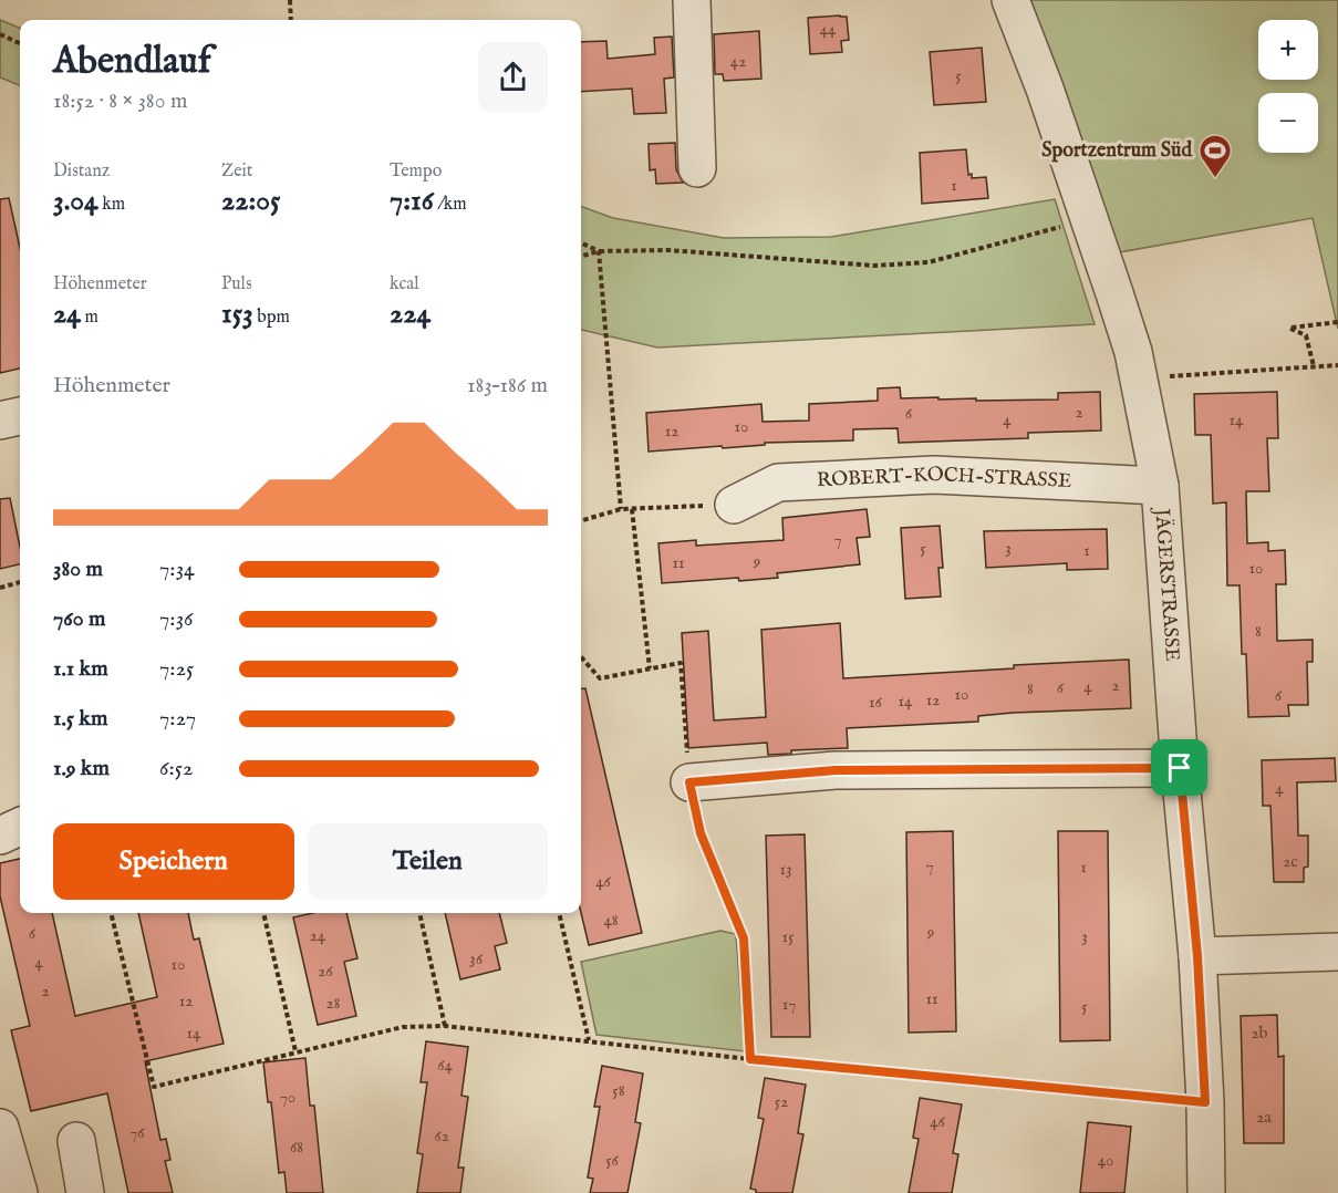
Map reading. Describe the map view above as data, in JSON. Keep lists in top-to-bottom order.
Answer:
{
  "streets": {
    "street": ["ROBERT-KOCH-STRASSE", "JÄGERSTRASSE"]
  },
  "crossings": [
    ["ROBERT-KOCH-STRASSE", "JÄGERSTRASSE"]
  ],
  "places": {
    "sports": ["Sportzentrum Süd"]
  },
  "house_numbers": [
    "44",
    "42",
    "5",
    "1",
    "2",
    "6",
    "4",
    "14",
    "10",
    "12",
    "7",
    "5",
    "3",
    "1",
    "9",
    "11",
    "10",
    "8",
    "2",
    "4",
    "6",
    "8",
    "10",
    "6",
    "12",
    "14",
    "16",
    "4",
    "2c",
    "7",
    "1",
    "13",
    "46",
    "48",
    "9",
    "6",
    "24",
    "15",
    "3",
    "36",
    "4",
    "10",
    "26",
    "2",
    "11",
    "12",
    "28",
    "17",
    "5",
    "14",
    "2b",
    "64",
    "58",
    "70",
    "52",
    "2a",
    "46",
    "76",
    "62",
    "68",
    "56",
    "40"
  ],
  "page": {
    "map_buttons": ["+", "−"],
    "heading": ["Abendlauf", "18:52 · 8 × 380 m"],
    "stats": [
      ["Distanz", "3.04 km"],
      ["Zeit", "22:05"],
      ["Tempo", "7:16 /km"],
      ["Höhenmeter", "24 m"],
      ["Puls", "153 bpm"],
      ["kcal", "224"]
    ],
    "chart": ["Höhenmeter", "183–186 m"],
    "list": [
      {
        "name": "380 m",
        "note": "7:34"
      },
      {
        "name": "760 m",
        "note": "7:36"
      },
      {
        "name": "1.1 km",
        "note": "7:25"
      },
      {
        "name": "1.5 km",
        "note": "7:27"
      },
      {
        "name": "1.9 km",
        "note": "6:52"
      }
    ],
    "buttons": ["Speichern", "Teilen"]
  }
}
